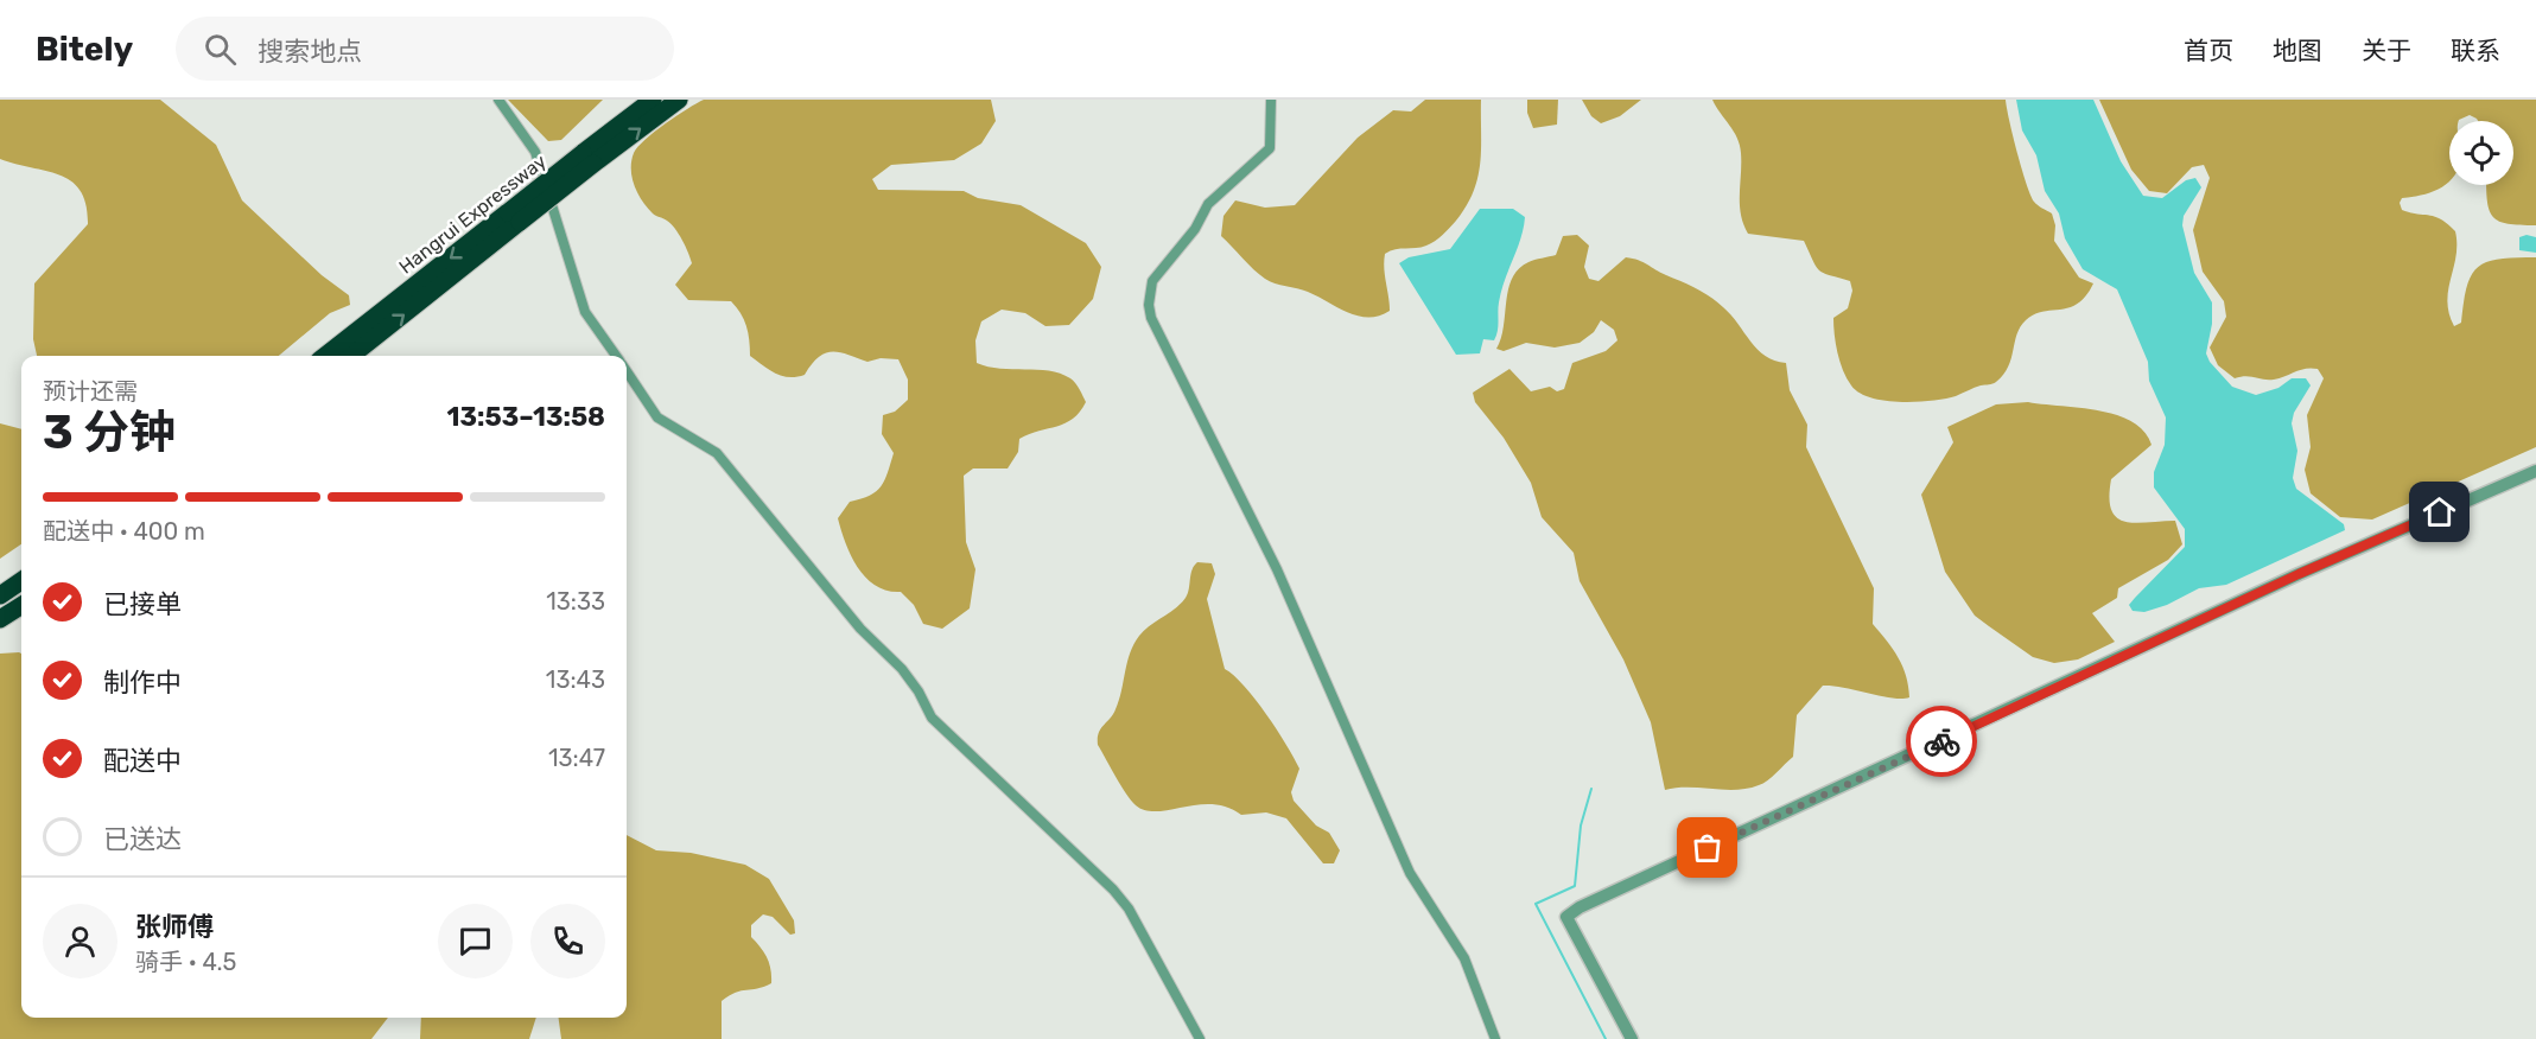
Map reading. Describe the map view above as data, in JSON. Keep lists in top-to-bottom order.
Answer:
{
  "streets": {
    "highway": ["Hangrui Expressway"]
  },
  "page": {
    "header": "Bitely",
    "search": "搜索地点",
    "nav": [
      "首页",
      "地图",
      "关于",
      "联系"
    ],
    "heading": ["3 分钟", "预计还需", "13:53–13:58"],
    "panel": ["张师傅", "骑手 · 4.5"],
    "bar": "配送中 · 400 m",
    "list": [
      ["已接单", "13:33"],
      ["制作中", "13:43"],
      ["配送中", "13:47"],
      "已送达"
    ]
  }
}
